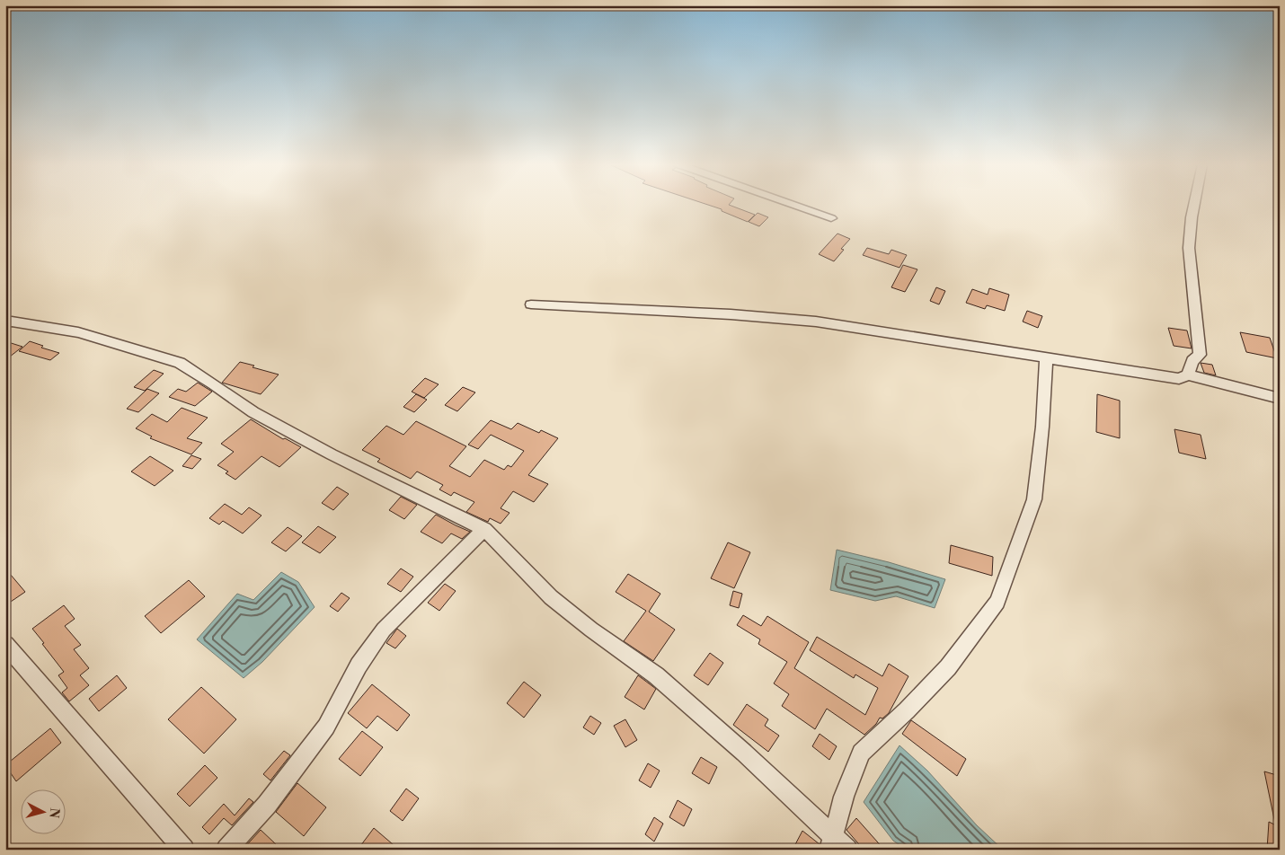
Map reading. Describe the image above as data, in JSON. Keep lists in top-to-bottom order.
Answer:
{
  "north": "right"
}
